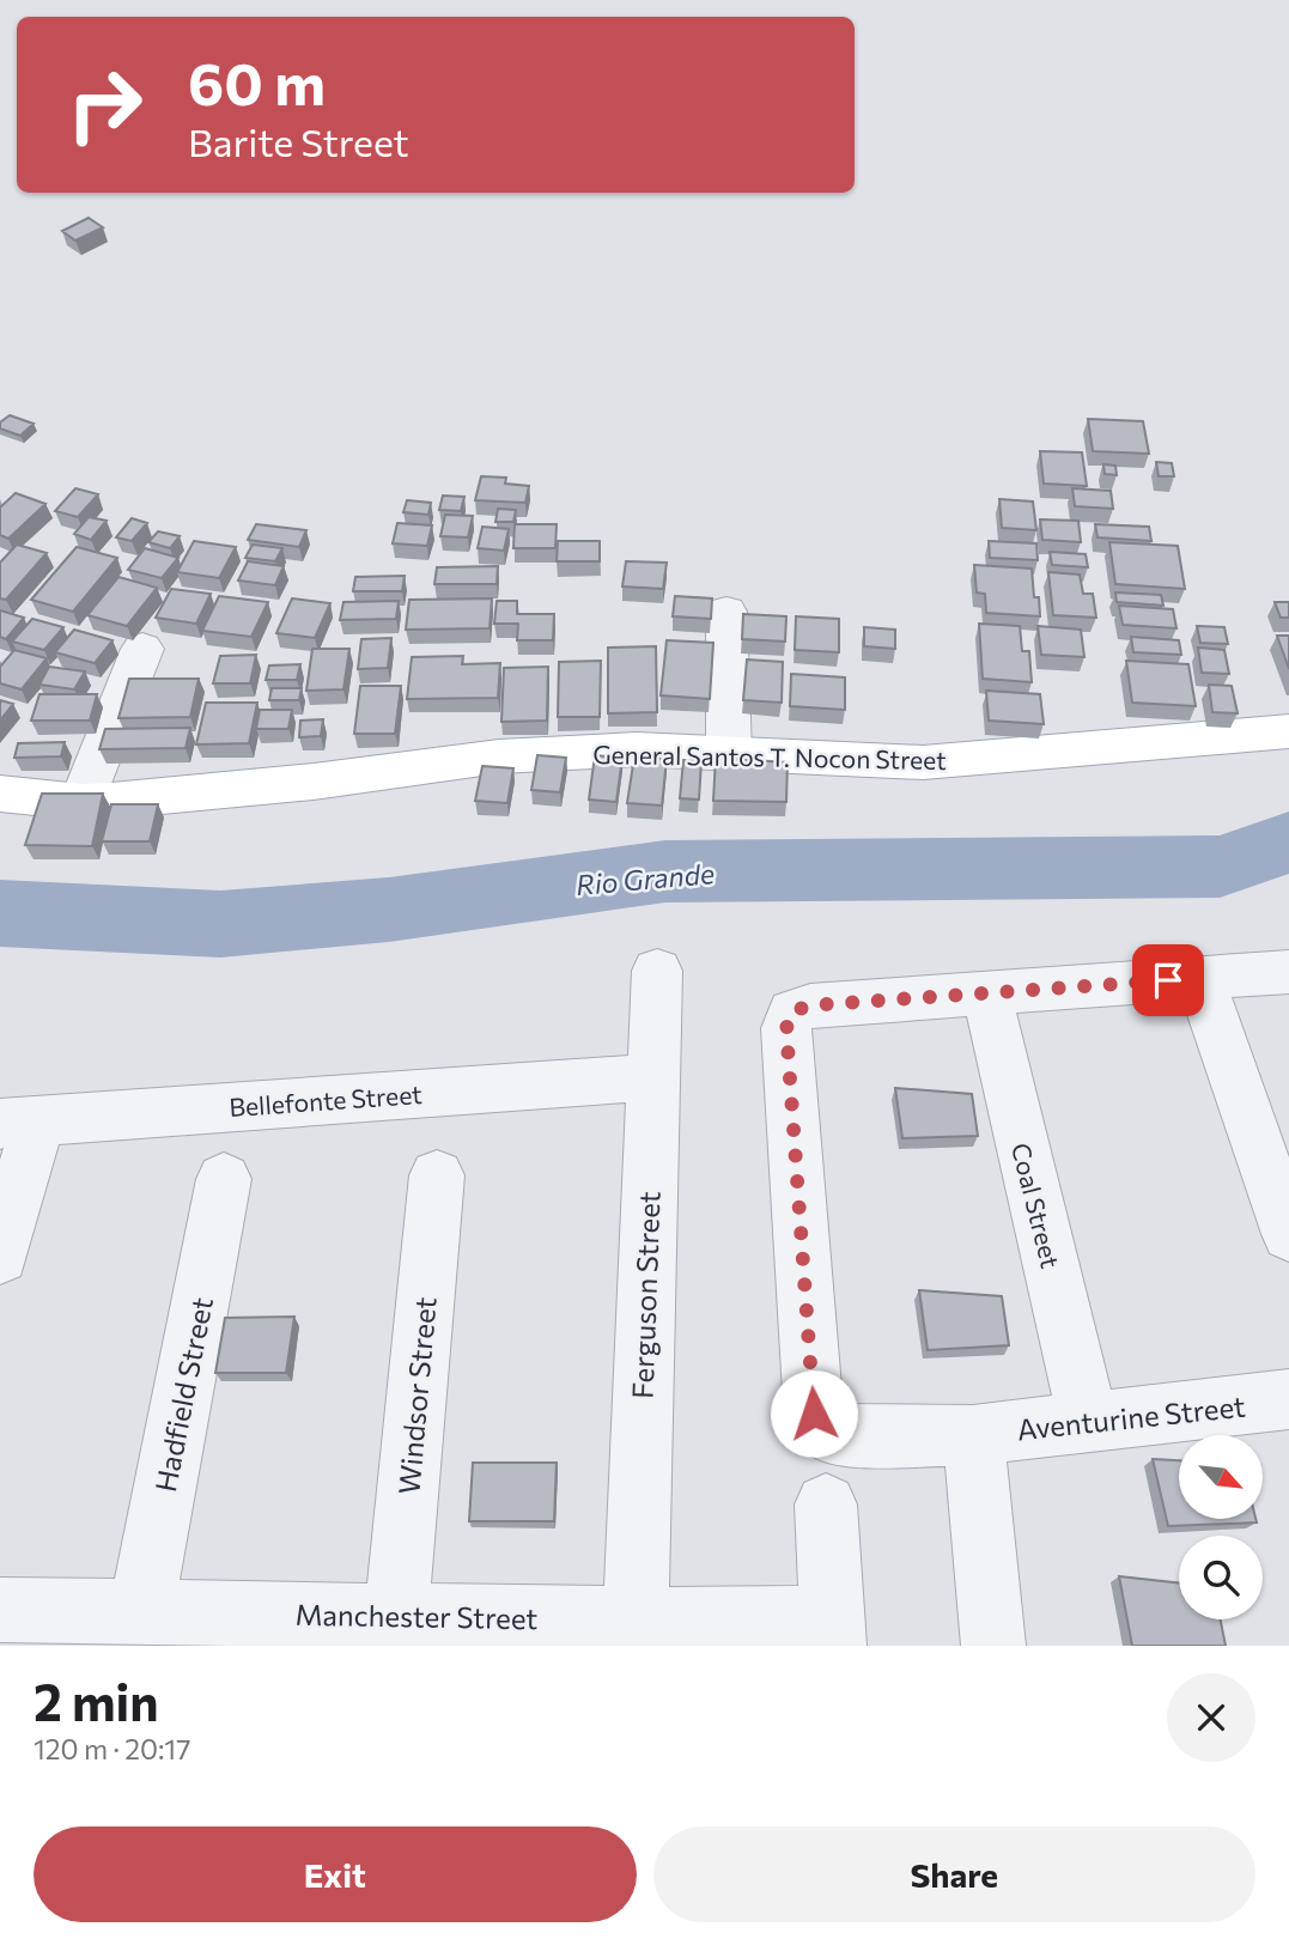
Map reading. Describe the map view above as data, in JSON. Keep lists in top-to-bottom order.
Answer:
{
  "streets": {
    "main road": ["General Santos T. Nocon Street"],
    "street": [
      "Bellefonte Street",
      "Coal Street",
      "Ferguson Street",
      "Hadfield Street",
      "Windsor Street",
      "Aventurine Street",
      "Manchester Street"
    ]
  },
  "crossings": [
    ["Bellefonte Street", "Ferguson Street"],
    ["Coal Street", "Aventurine Street"],
    ["Ferguson Street", "Manchester Street"],
    ["Hadfield Street", "Manchester Street"],
    ["Windsor Street", "Manchester Street"]
  ],
  "water": ["Rio Grande"],
  "north": "bottom right",
  "page": {
    "turn": ["60 m", "Barite Street"],
    "heading": ["2 min", "120 m · 20:17"],
    "buttons": ["Exit", "Share"]
  }
}
